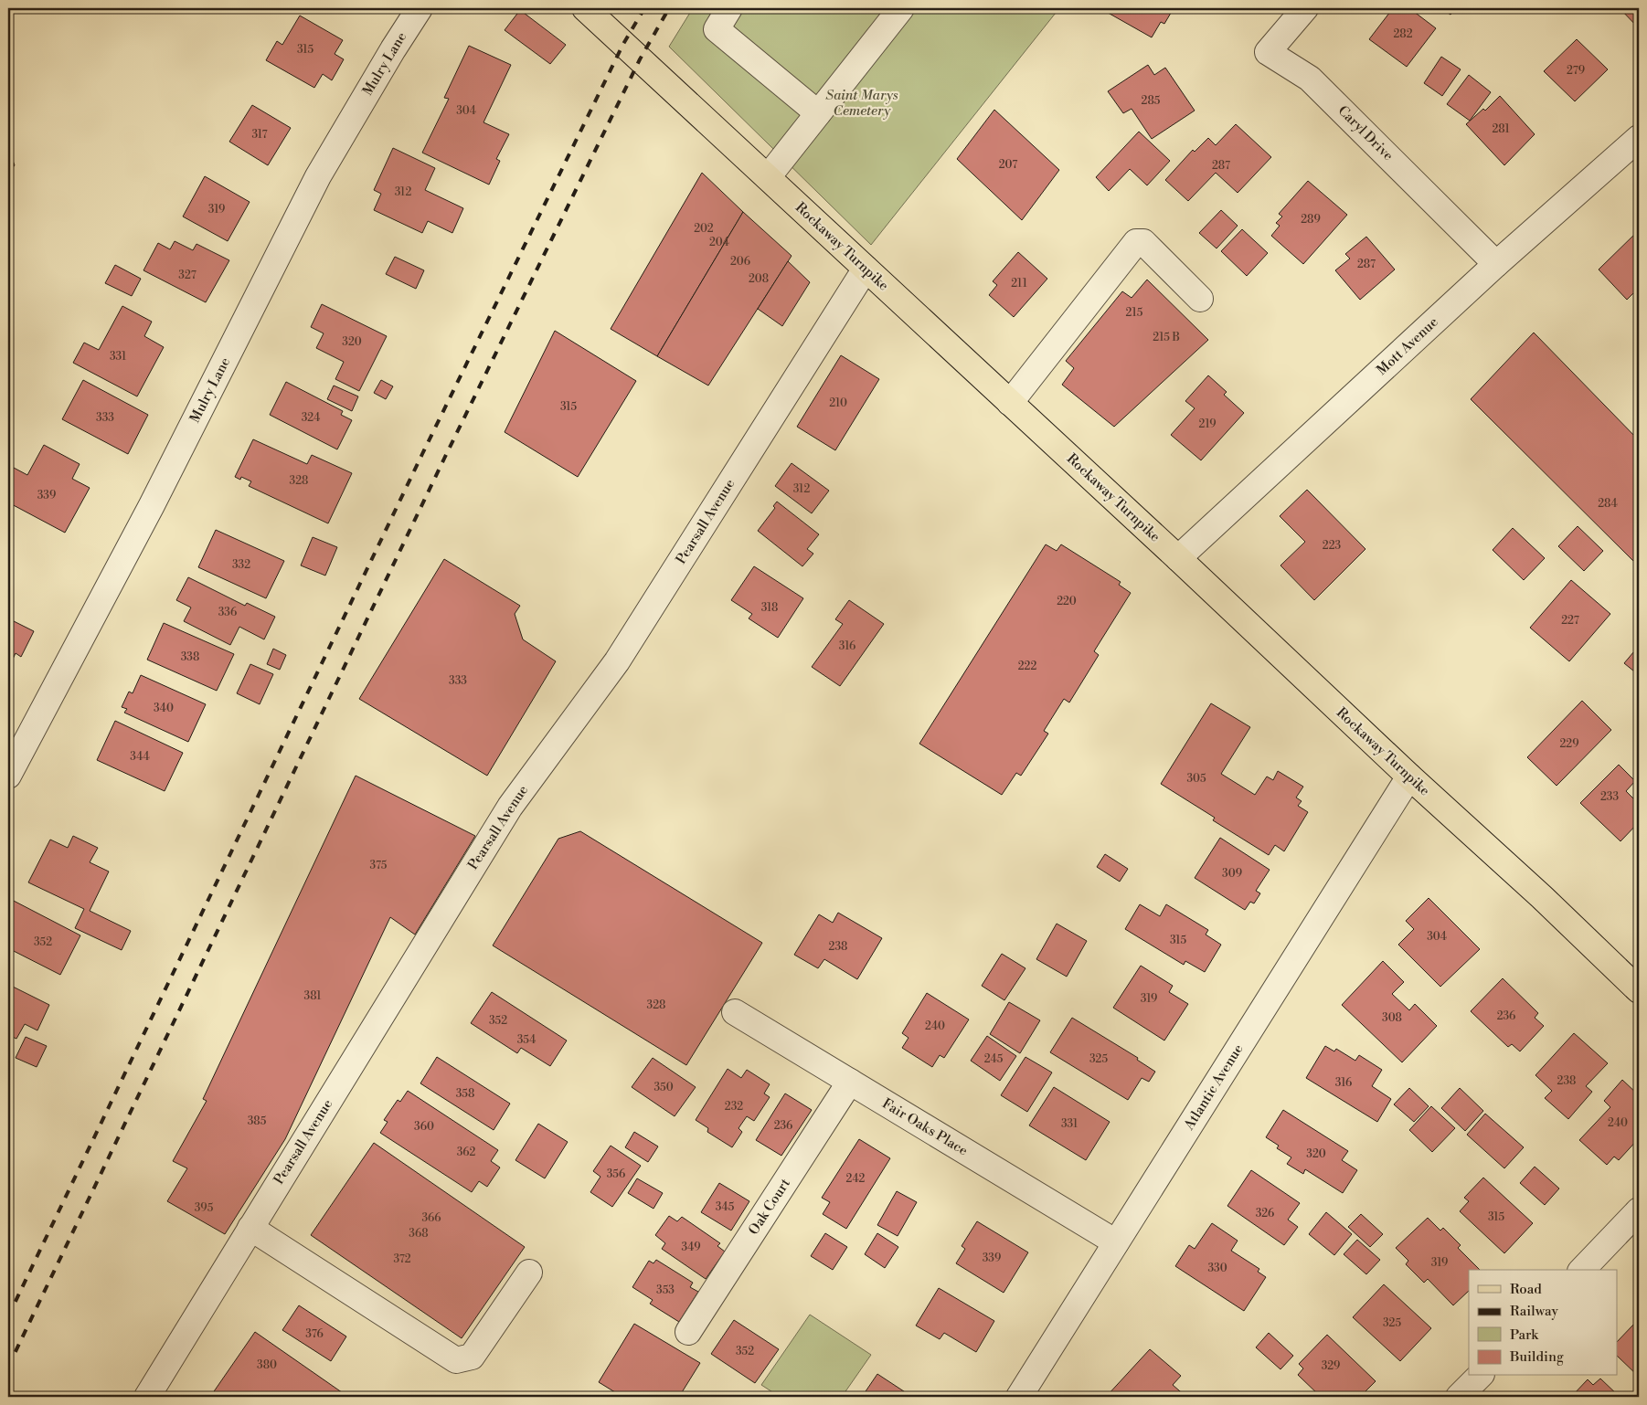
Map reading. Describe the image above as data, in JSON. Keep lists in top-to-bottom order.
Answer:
{
  "streets": {
    "main road": ["Rockaway Turnpike"],
    "street": [
      "Mulry Lane",
      "Caryl Drive",
      "Mott Avenue",
      "Pearsall Avenue",
      "Atlantic Avenue",
      "Fair Oaks Place",
      "Oak Court"
    ]
  },
  "crossings": [
    ["Caryl Drive", "Mott Avenue"],
    ["Rockaway Turnpike", "Mott Avenue"],
    ["Rockaway Turnpike", "Pearsall Avenue"],
    ["Rockaway Turnpike", "Atlantic Avenue"],
    ["Atlantic Avenue", "Fair Oaks Place"],
    ["Fair Oaks Place", "Oak Court"]
  ],
  "parks": ["Saint Marys Cemetery"],
  "house_numbers": [
    "282",
    "315",
    "279",
    "285",
    "304",
    "281",
    "317",
    "207",
    "287",
    "312",
    "319",
    "289",
    "202",
    "204",
    "206",
    "287",
    "327",
    "208",
    "211",
    "215",
    "215 B",
    "320",
    "331",
    "210",
    "315",
    "333",
    "324",
    "219",
    "328",
    "312",
    "339",
    "284",
    "223",
    "332",
    "220",
    "318",
    "336",
    "227",
    "316",
    "338",
    "222",
    "333",
    "340",
    "229",
    "344",
    "305",
    "233",
    "375",
    "309",
    "304",
    "315",
    "352",
    "238",
    "381",
    "319",
    "328",
    "236",
    "308",
    "352",
    "240",
    "354",
    "245",
    "325",
    "238",
    "316",
    "350",
    "358",
    "232",
    "385",
    "240",
    "331",
    "236",
    "360",
    "362",
    "320",
    "356",
    "242",
    "345",
    "395",
    "326",
    "315",
    "366",
    "368",
    "349",
    "339",
    "372",
    "319",
    "330",
    "353",
    "325",
    "376",
    "352",
    "380",
    "329"
  ],
  "legend": [
    "Road",
    "Railway",
    "Park",
    "Building"
  ]
}
